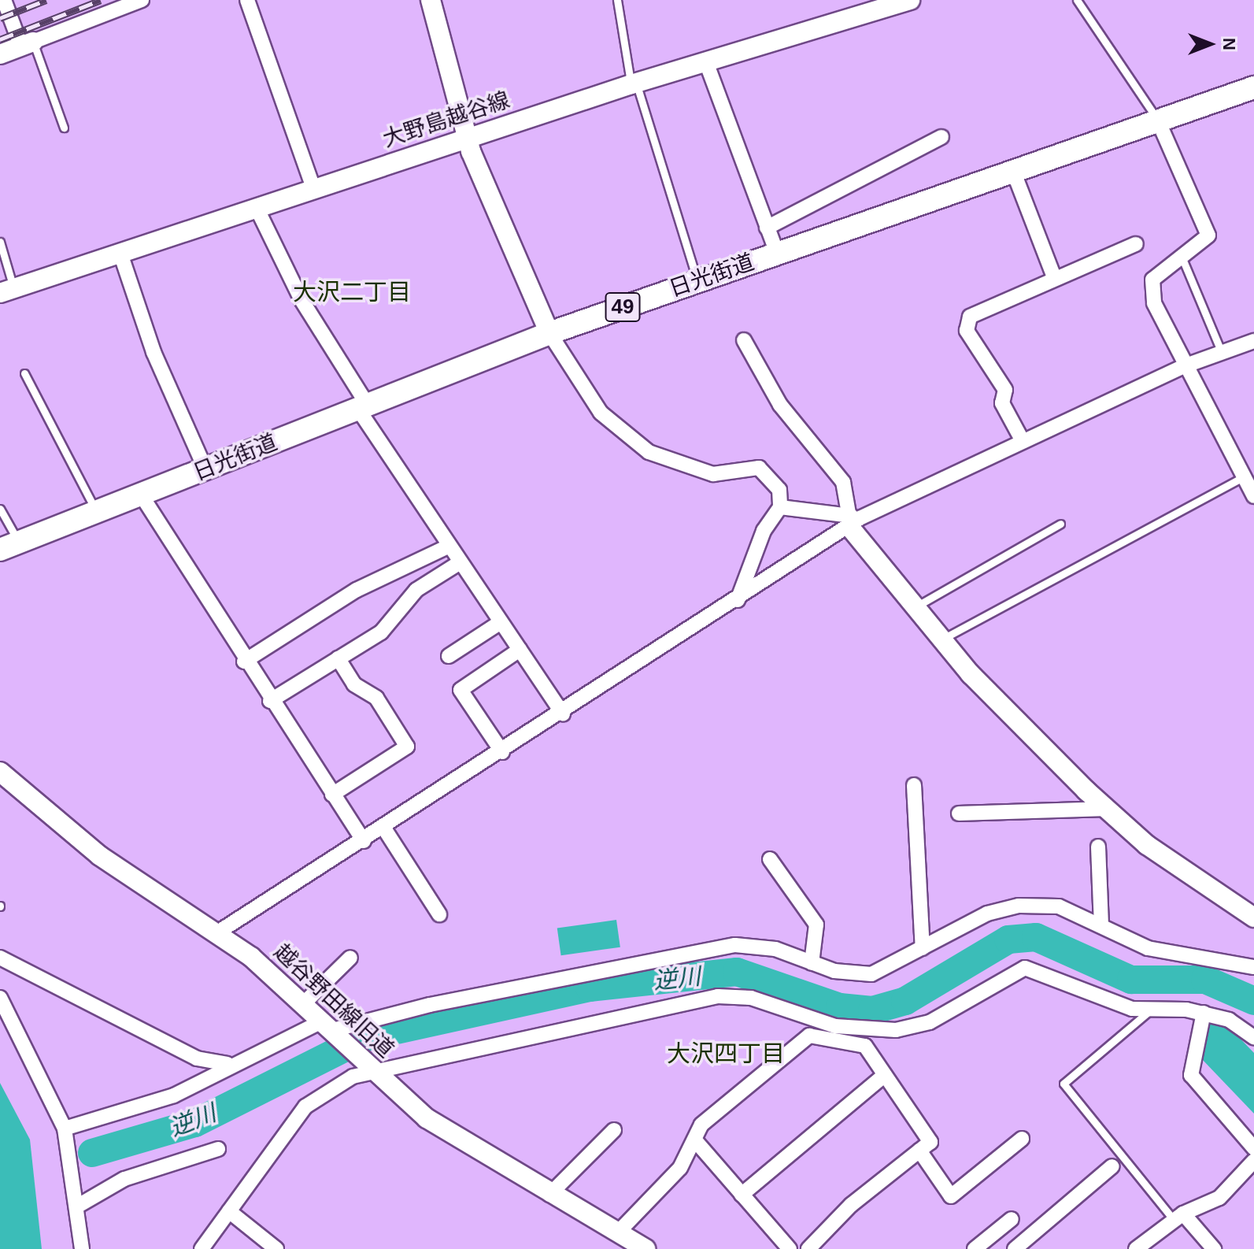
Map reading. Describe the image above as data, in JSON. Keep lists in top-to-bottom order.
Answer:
{
  "streets": {
    "main road": ["日光街道", "49"],
    "street": ["大野島越谷線", "越谷野田線旧道"]
  },
  "districts": ["大沢二丁目", "大沢四丁目"],
  "water": ["逆川"],
  "north": "right"
}
